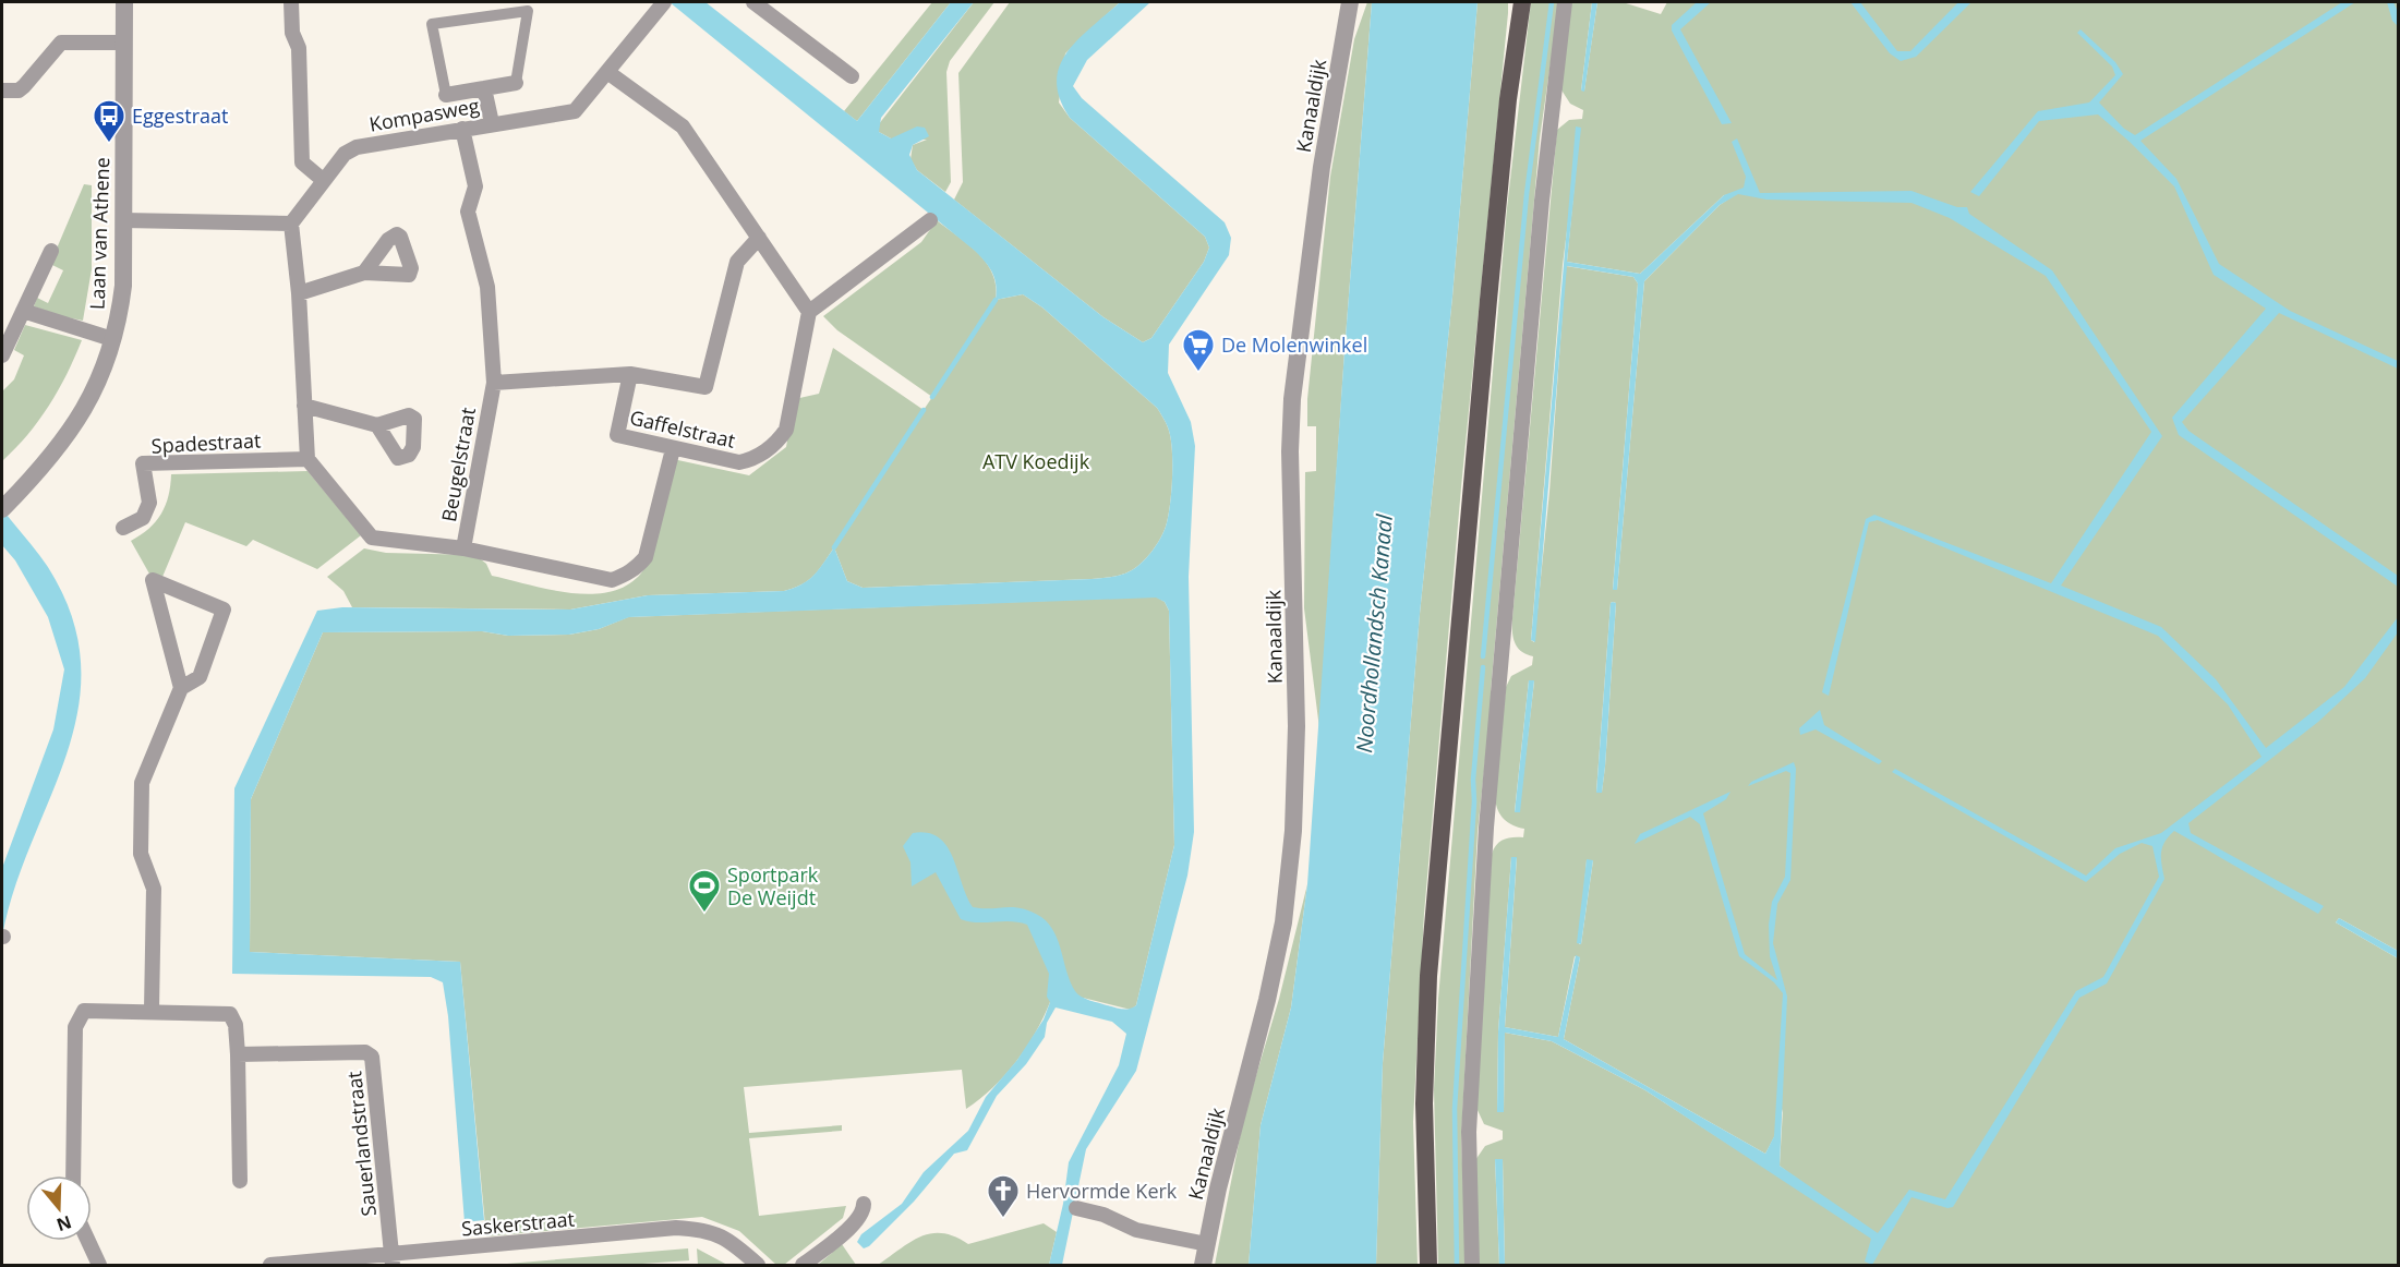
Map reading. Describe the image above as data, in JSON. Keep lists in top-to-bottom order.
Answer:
{
  "streets": {
    "street": [
      "Kanaaldijk",
      "Kompasweg",
      "Laan van Athene",
      "Gaffelstraat",
      "Spadestraat",
      "Beugelstraat",
      "Sauerlandstraat",
      "Saskerstraat"
    ]
  },
  "crossings": [
    ["Kompasweg", "Beugelstraat"],
    ["Gaffelstraat", "Beugelstraat"],
    ["Sauerlandstraat", "Saskerstraat"]
  ],
  "water": ["Noordhollandsch Kanaal"],
  "parks": ["ATV Koedijk"],
  "places": {
    "bus stop": ["Eggestraat"],
    "supermarket": ["De Molenwinkel"],
    "sports": ["Sportpark De Weijdt"],
    "church": ["Hervormde Kerk"]
  },
  "north": "bottom"
}
